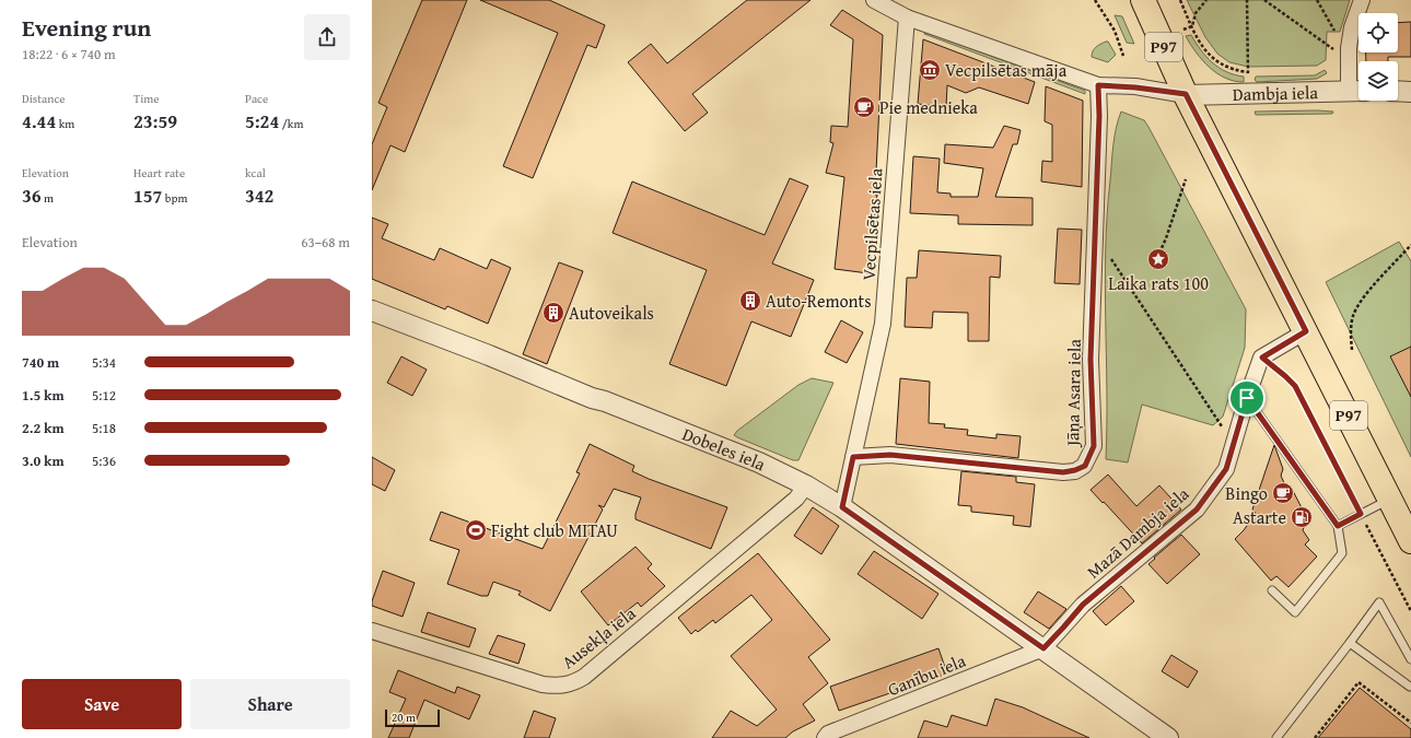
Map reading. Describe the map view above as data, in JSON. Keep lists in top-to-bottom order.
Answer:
{
  "streets": {
    "main road": ["P97"],
    "street": [
      "Dambja iela",
      "Vecpilsētas iela",
      "Jāņa Asara iela",
      "Dobeles iela",
      "Mazā Dambja iela",
      "Ausekļa iela",
      "Ganību iela"
    ]
  },
  "crossings": [
    ["P97", "Dambja iela"],
    ["Vecpilsētas iela", "Jāņa Asara iela"],
    ["Vecpilsētas iela", "Dobeles iela"],
    ["Dobeles iela", "Mazā Dambja iela"],
    ["Dobeles iela", "Ausekļa iela"],
    ["Dobeles iela", "Ganību iela"],
    ["Mazā Dambja iela", "Ganību iela"]
  ],
  "places": {
    "museum": ["Vecpilsētas māja"],
    "cafe": ["Pie mednieka", "Bingo"],
    "place": ["Laika rats 100"],
    "building": ["Auto-Remonts", "Autoveikals"],
    "fuel station": ["Astarte"],
    "sports": ["Fight club MITAU"]
  },
  "scale_bar": "20 m",
  "page": {
    "heading": ["Evening run", "18:22 · 6 × 740 m"],
    "stats": [
      ["Distance", "4.44 km"],
      ["Time", "23:59"],
      ["Pace", "5:24 /km"],
      ["Elevation", "36 m"],
      ["Heart rate", "157 bpm"],
      ["kcal", "342"]
    ],
    "chart": ["Elevation", "63–68 m"],
    "list": [
      {
        "name": "740 m",
        "note": "5:34"
      },
      {
        "name": "1.5 km",
        "note": "5:12"
      },
      {
        "name": "2.2 km",
        "note": "5:18"
      },
      {
        "name": "3.0 km",
        "note": "5:36"
      }
    ],
    "buttons": ["Save", "Share"],
    "scale": "20 m"
  }
}
